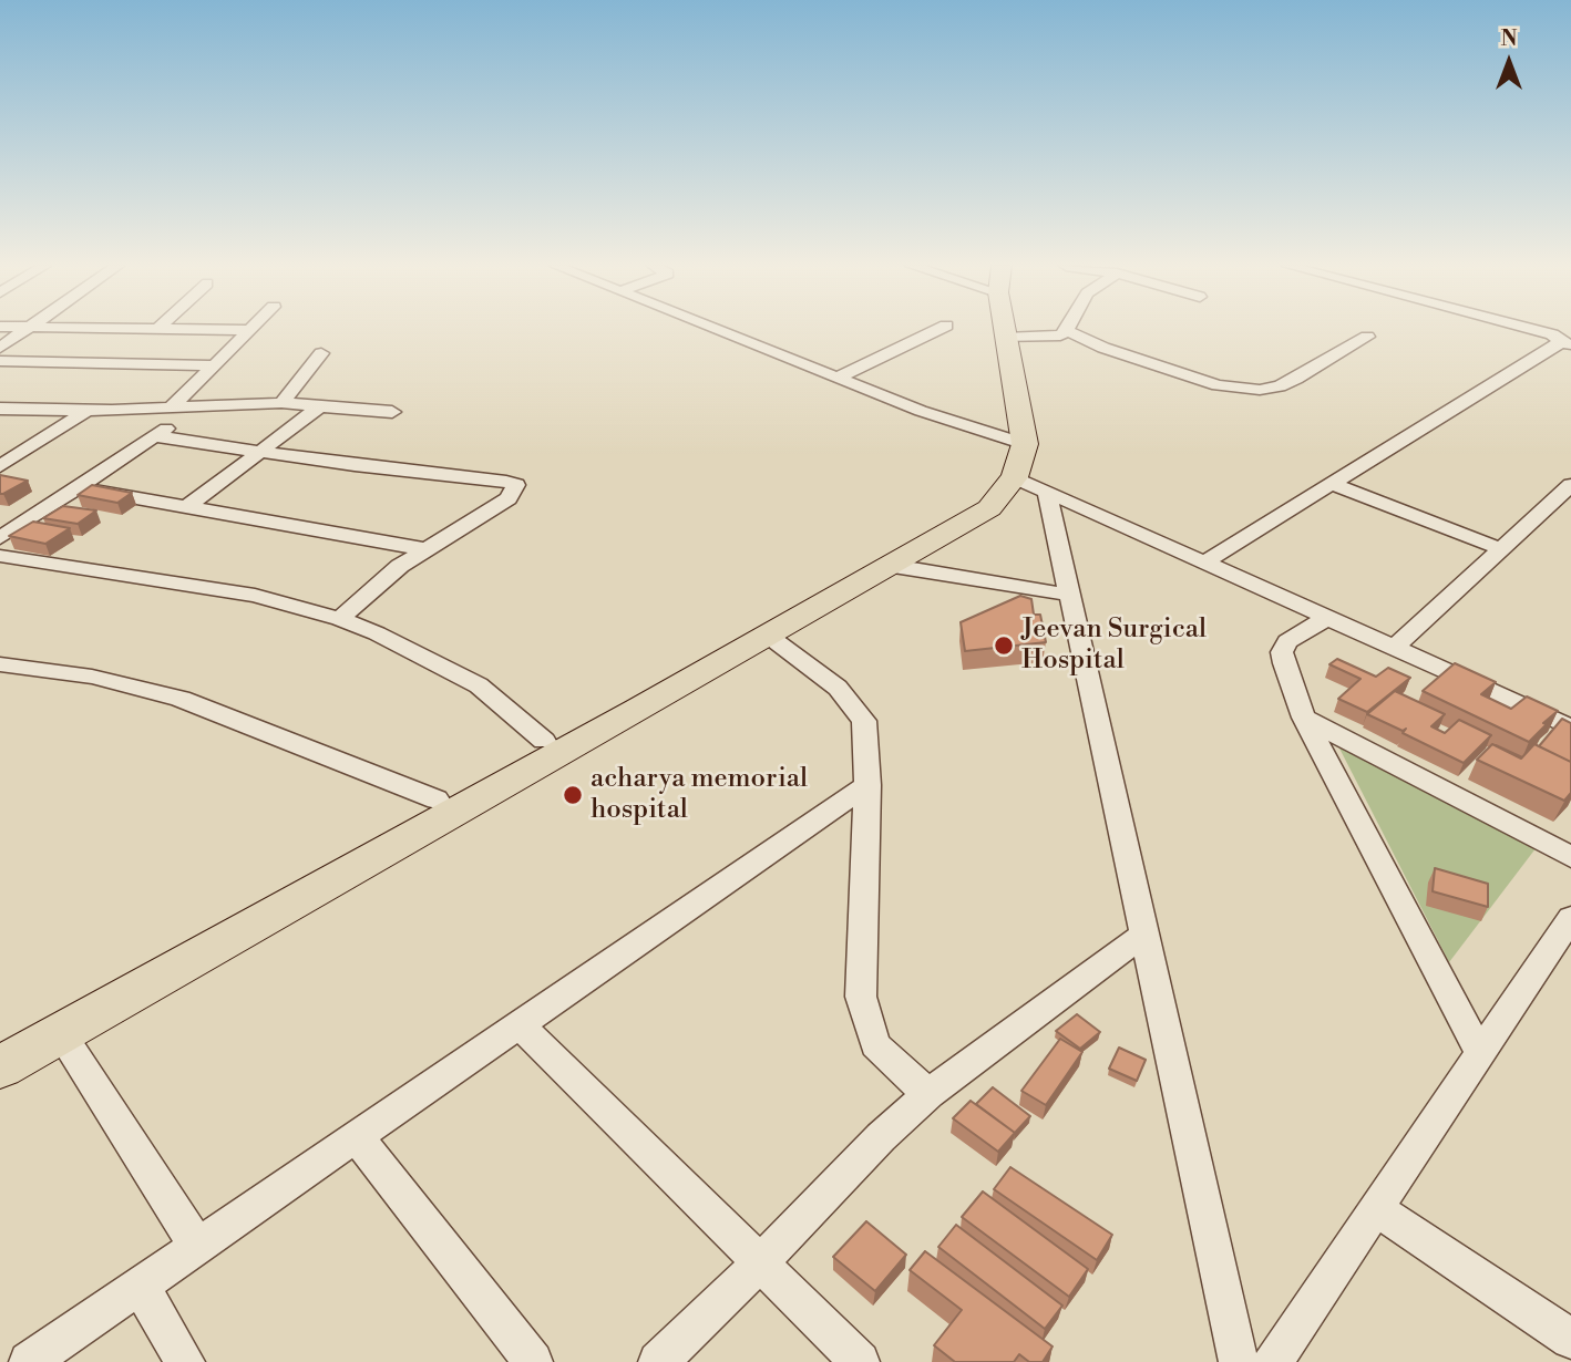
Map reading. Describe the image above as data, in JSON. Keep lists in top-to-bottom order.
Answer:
{
  "places": ["Jeevan Surgical Hospital", "acharya memorial hospital"],
  "north": "top"
}
